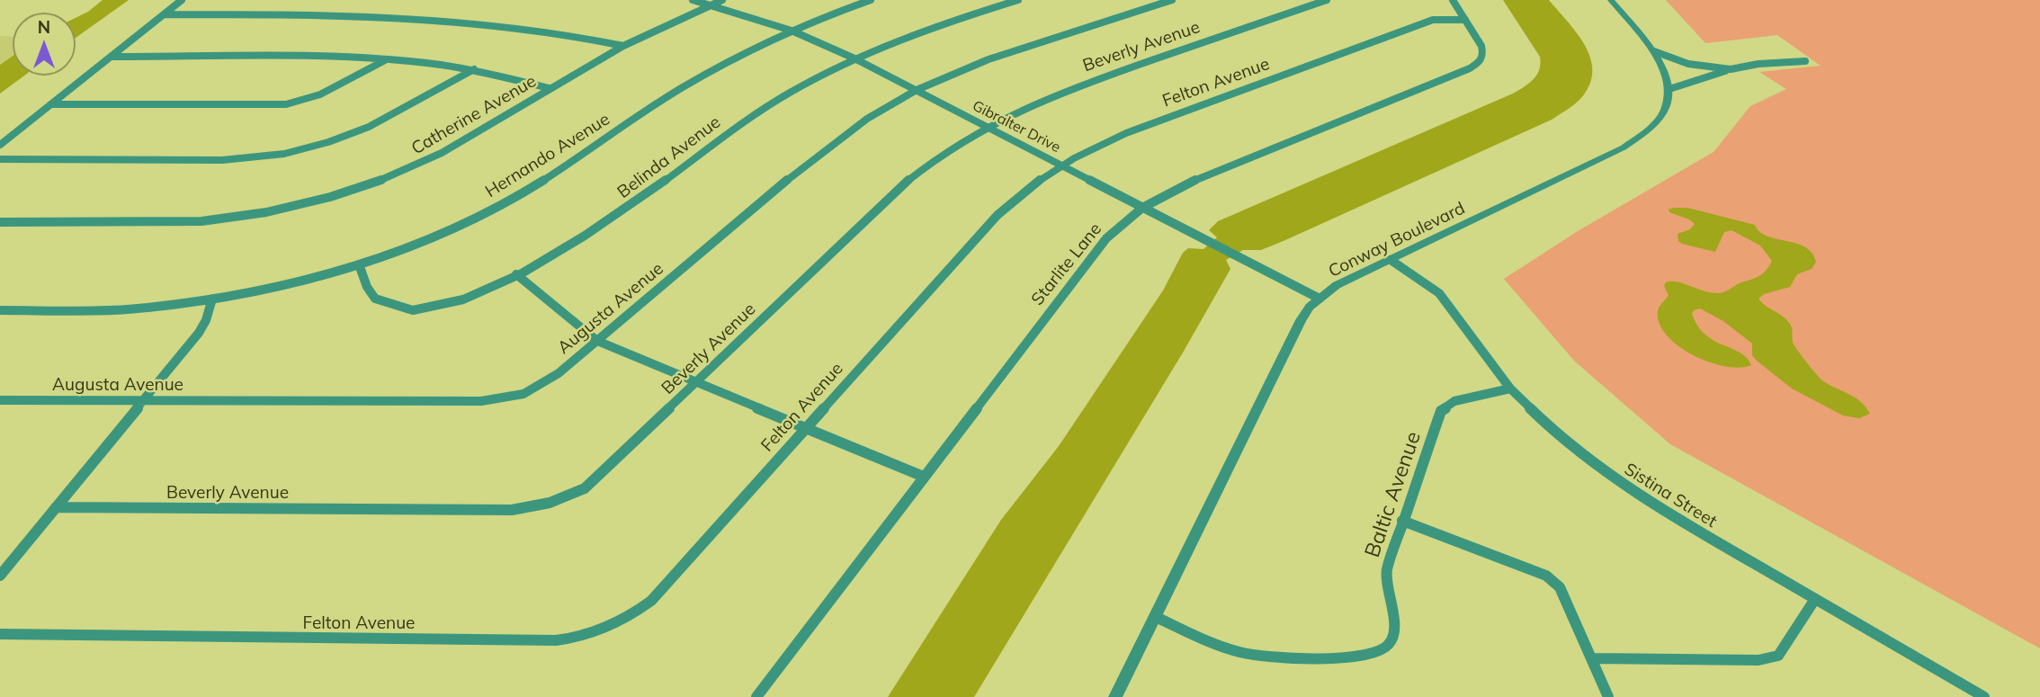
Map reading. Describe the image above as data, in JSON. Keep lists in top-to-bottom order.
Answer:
{
  "streets": {
    "street": [
      "Beverly Avenue",
      "Felton Avenue",
      "Catherine Avenue",
      "Gibralter Drive",
      "Hernando Avenue",
      "Belinda Avenue",
      "Conway Boulevard",
      "Starlite Lane",
      "Augusta Avenue",
      "Baltic Avenue",
      "Sistina Street"
    ]
  },
  "crossings": [
    ["Beverly Avenue", "Gibralter Drive"],
    ["Felton Avenue", "Gibralter Drive"],
    ["Felton Avenue", "Starlite Lane"],
    ["Catherine Avenue", "Gibralter Drive"],
    ["Gibralter Drive", "Hernando Avenue"],
    ["Gibralter Drive", "Belinda Avenue"],
    ["Gibralter Drive", "Conway Boulevard"],
    ["Gibralter Drive", "Starlite Lane"],
    ["Gibralter Drive", "Augusta Avenue"],
    ["Hernando Avenue", "Belinda Avenue"],
    ["Conway Boulevard", "Baltic Avenue"],
    ["Conway Boulevard", "Sistina Street"],
    ["Baltic Avenue", "Sistina Street"]
  ],
  "north": "top"
}
